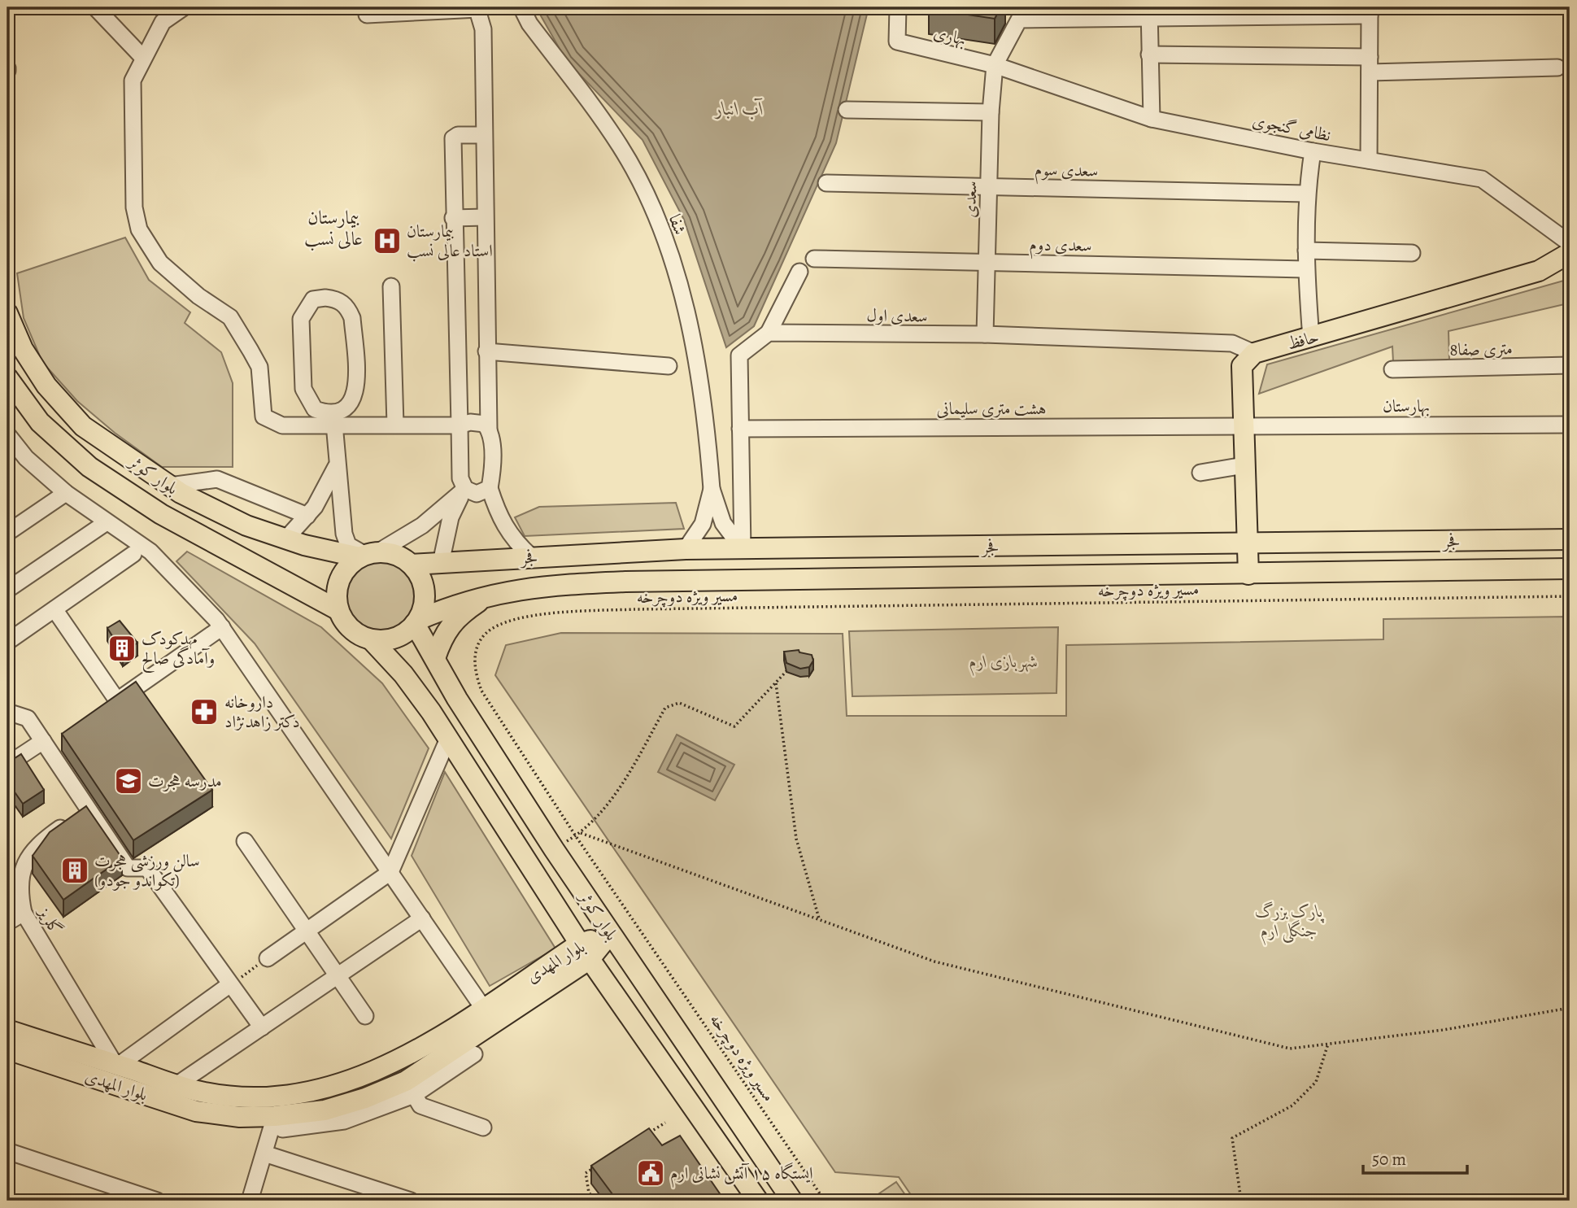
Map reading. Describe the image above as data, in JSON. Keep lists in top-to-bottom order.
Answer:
{
  "streets": {
    "main road": [
      "حافظ",
      "بلوار کوثر",
      "فجر",
      "بلوار المهدی"
    ],
    "street": [
      "بهاری",
      "نظامی گنجوی",
      "سعدی سوم",
      "سعدی",
      "شفا",
      "سعدی دوم",
      "سعدی اول",
      "8متری صفا",
      "بهارستان",
      "هشت متری سلیمانی",
      "گلریز"
    ],
    "path": ["مسیر ویژه دوچرخه"]
  },
  "crossings": [
    ["بهاری", "نظامی گنجوی"],
    ["بهاری", "سعدی"],
    ["نظامی گنجوی", "سعدی"],
    ["سعدی سوم", "سعدی"],
    ["سعدی", "سعدی دوم"],
    ["سعدی", "سعدی اول"],
    ["سعدی اول", "حافظ"],
    ["بهارستان", "هشت متری سلیمانی"],
    ["بلوار کوثر", "فجر"],
    ["بلوار کوثر", "بلوار المهدی"],
    ["گلریز", "بلوار المهدی"]
  ],
  "districts": ["بیمارستان عالی نسب"],
  "water": ["آب انبار"],
  "parks": ["شهربازی ارم", "پارک بزرگ جنگلی ارم"],
  "places": {
    "hospital": ["بیمارستان استاد عالی نسب"],
    "building": ["مهدکودک وآمادگی صالح", "سالن ورزشی هجرت (تکواندو جودو)"],
    "pharmacy": ["داروخانه دکتر زاهدنژاد"],
    "school or university": ["مدرسه هجرت"],
    "public building": ["ایستگاه ۱۵ آتش نشانی ارم"]
  },
  "scale_bar": "50 m"
}
